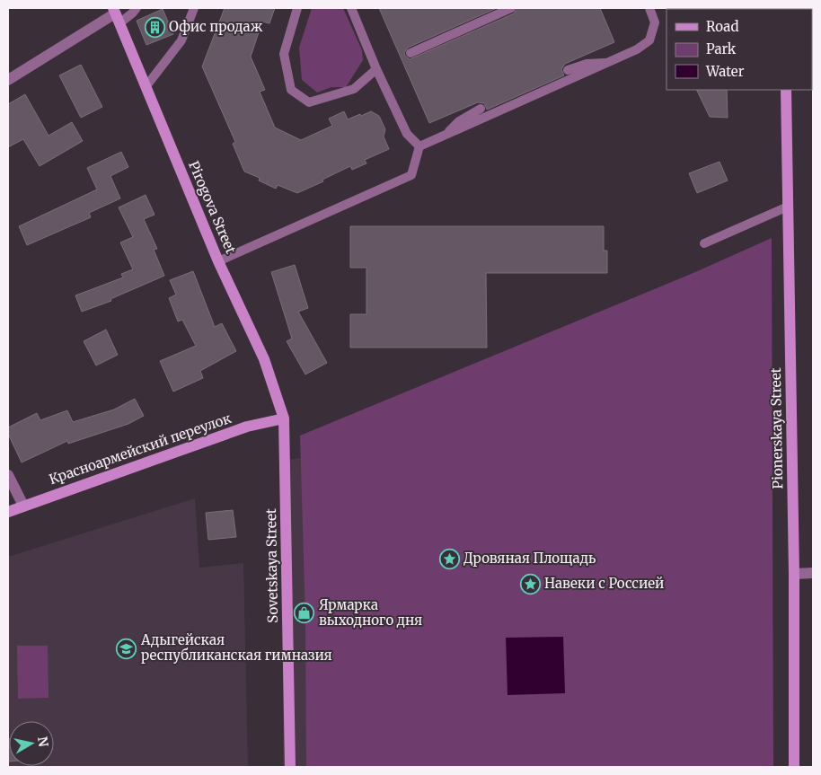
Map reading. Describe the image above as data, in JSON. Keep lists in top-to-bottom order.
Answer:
{
  "streets": {
    "street": [
      "Pirogova Street",
      "Pionerskaya Street",
      "Красноармейский переулок",
      "Sovetskaya Street"
    ]
  },
  "crossings": [
    ["Pirogova Street", "Красноармейский переулок"],
    ["Pirogova Street", "Sovetskaya Street"],
    ["Красноармейский переулок", "Sovetskaya Street"]
  ],
  "places": {
    "building": ["Офис продаж"],
    "place": ["Дровяная Площадь", "Навеки с Россией"],
    "shop": ["Ярмарка выходного дня"],
    "school or university": ["Адыгейская республиканская гимназия"]
  },
  "legend": ["Road", "Park", "Water"],
  "north": "right"
}
